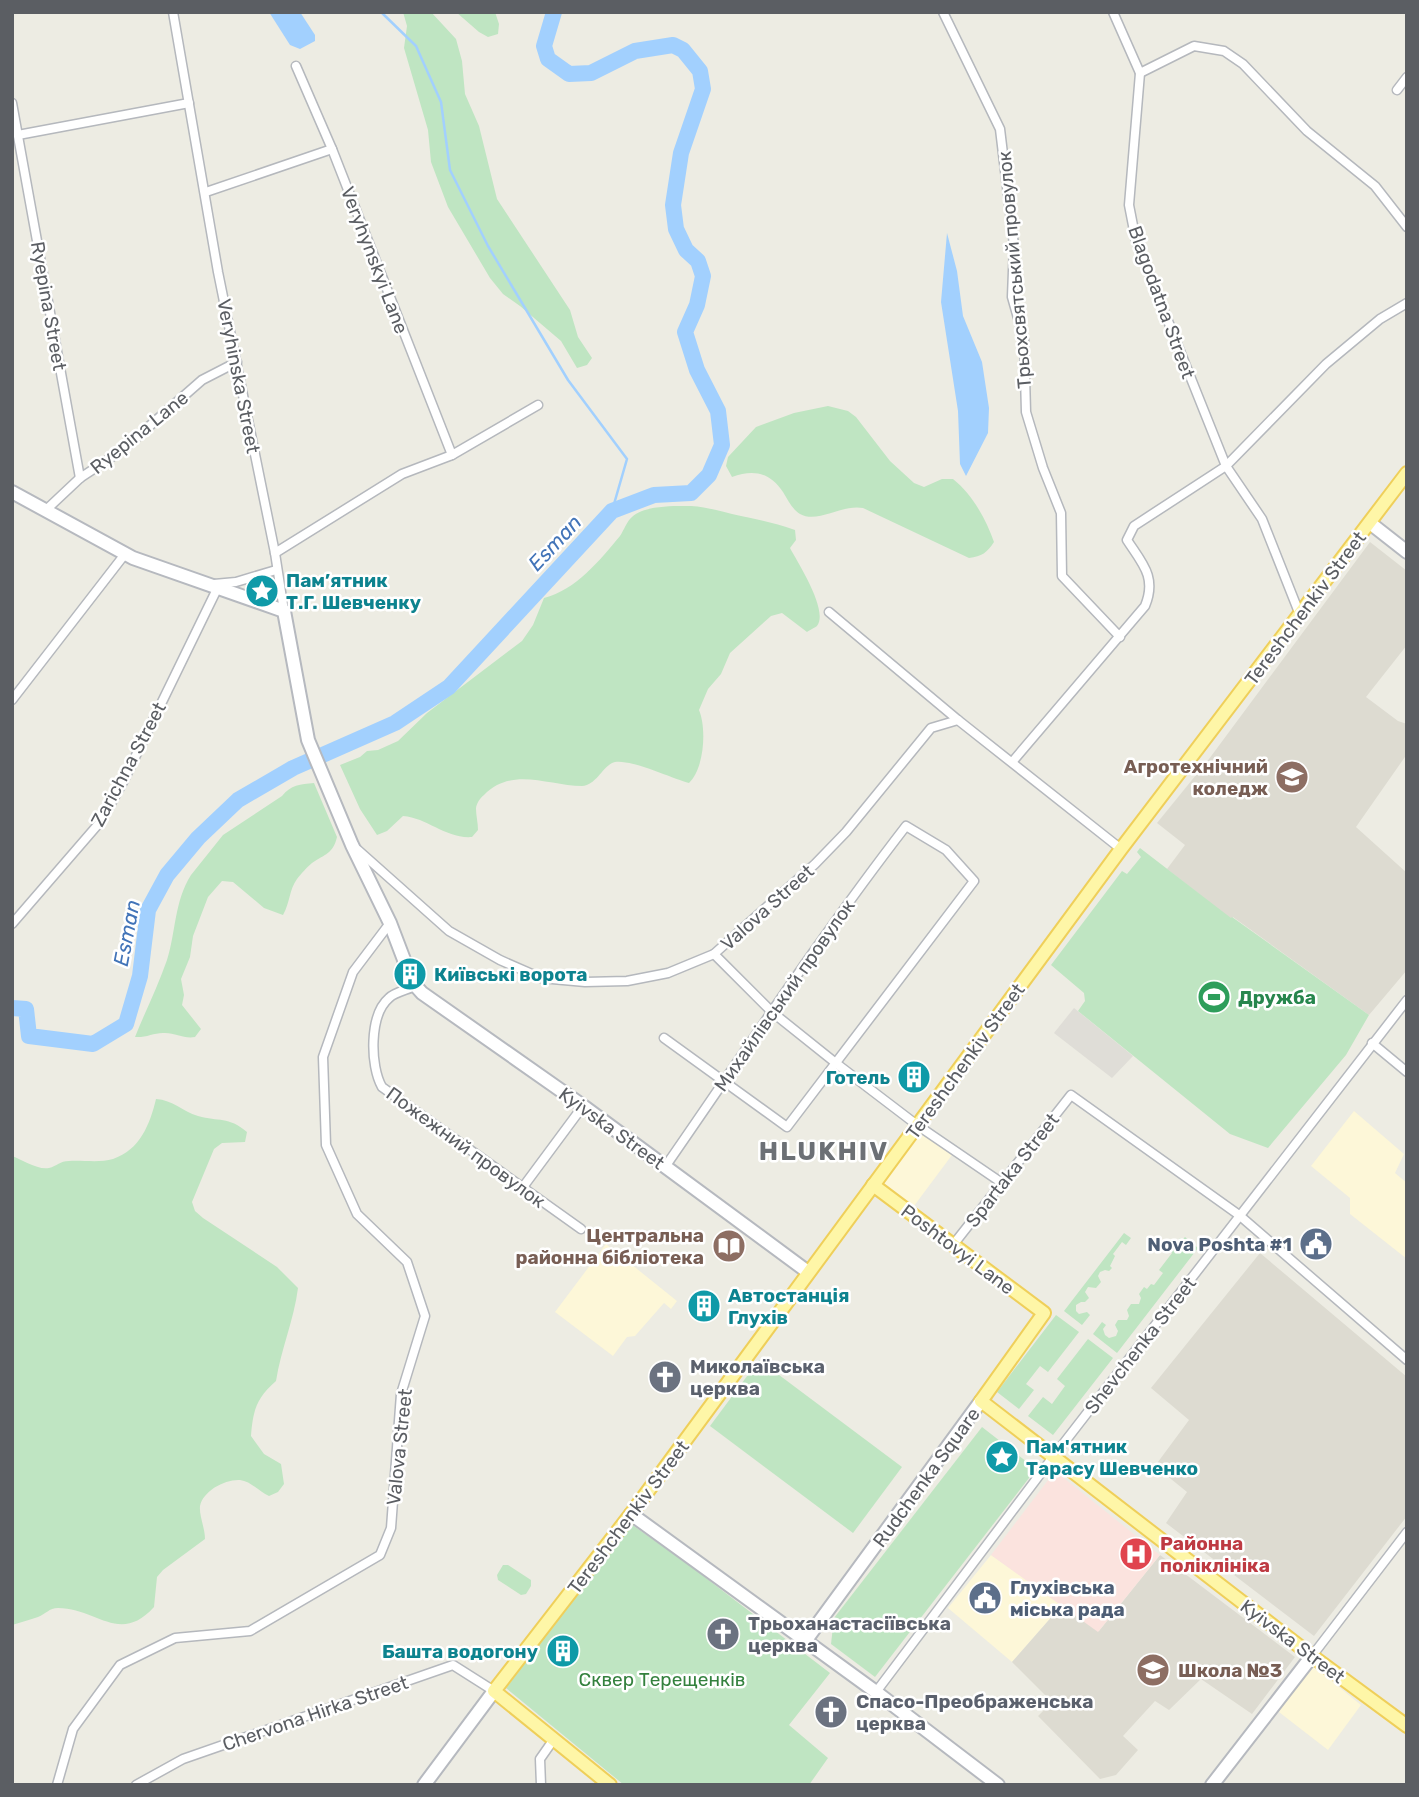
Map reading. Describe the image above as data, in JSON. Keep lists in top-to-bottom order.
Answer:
{
  "streets": {
    "main road": [
      "Tereshchenkiv Street",
      "Kyivska Street",
      "Poshtovyi Lane",
      "Rudchenka Square"
    ],
    "street": [
      "Veryhynskyi Lane",
      "Трьохсвятський провулок",
      "Blagodatna Street",
      "Ryepina Street",
      "Veryhinska Street",
      "Ryepina Lane",
      "Zarichna Street",
      "Valova Street",
      "Михайлівський провулок",
      "Пожежний провулок",
      "Spartaka Street",
      "Shevchenka Street",
      "Chervona Hirka Street"
    ]
  },
  "crossings": [
    ["Blagodatna Street", "Tereshchenkiv Street"],
    ["Ryepina Street", "Ryepina Lane"],
    ["Veryhinska Street", "Ryepina Lane"],
    ["Veryhinska Street", "Valova Street"],
    ["Tereshchenkiv Street", "Kyivska Street"],
    ["Tereshchenkiv Street", "Poshtovyi Lane"],
    ["Tereshchenkiv Street", "Chervona Hirka Street"],
    ["Михайлівський провулок", "Kyivska Street"],
    ["Kyivska Street", "Пожежний провулок"],
    ["Kyivska Street", "Shevchenka Street"],
    ["Kyivska Street", "Rudchenka Square"],
    ["Spartaka Street", "Poshtovyi Lane"],
    ["Spartaka Street", "Shevchenka Street"],
    ["Poshtovyi Lane", "Rudchenka Square"]
  ],
  "districts": ["HLUKHIV"],
  "water": ["Esman"],
  "parks": ["Сквер Терещенків"],
  "places": {
    "place": ["Пам’ятник Т.Г. Шевченку", "Пам'ятник Тарасу Шевченко"],
    "school or university": ["Агротехнічний коледж", "Школа №3"],
    "building": [
      "Київські ворота",
      "Готель",
      "Автостанція Глухів",
      "Башта водогону"
    ],
    "sports": ["Дружба"],
    "public building": ["Nova Poshta #1", "Глухівська міська рада"],
    "library": ["Центральна районна бібліотека"],
    "church": ["Миколаївська церква", "Трьоханастасіївська церква", "Спасо-Преображенська церква"],
    "hospital": ["Районна поліклініка"]
  }
}
